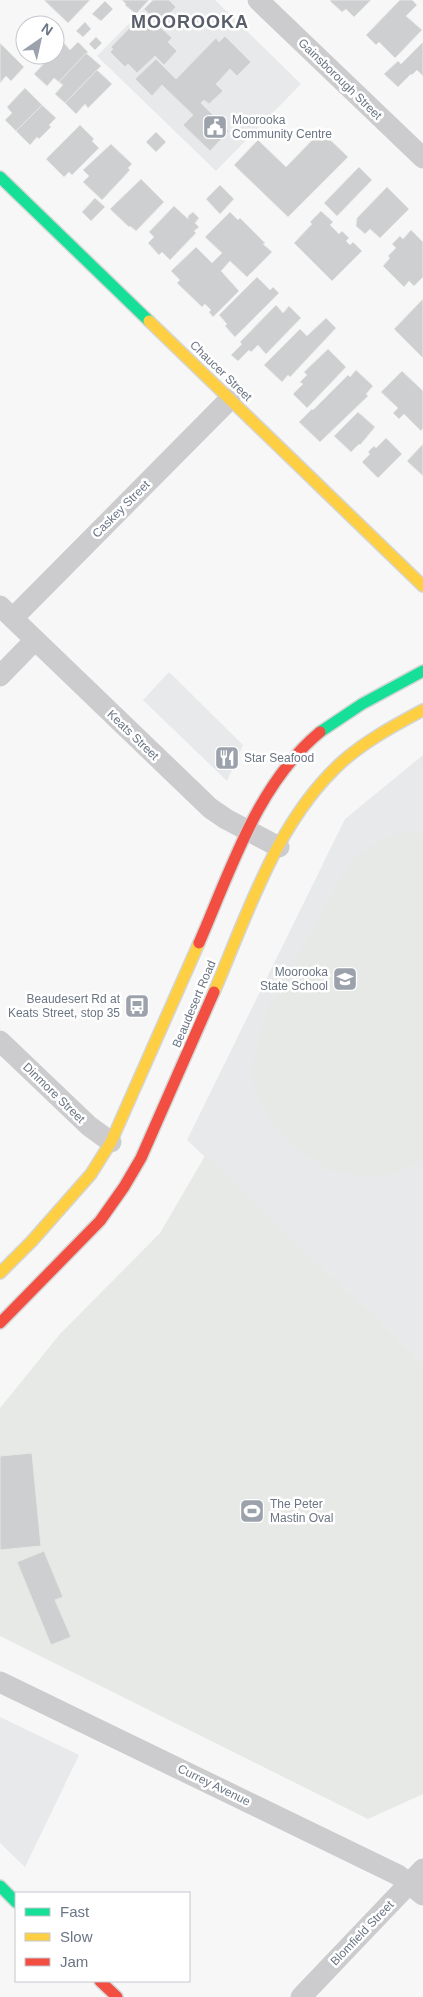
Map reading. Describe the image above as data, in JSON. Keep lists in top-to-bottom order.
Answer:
{
  "streets": {
    "main road": ["Chaucer Street", "Beaudesert Road"],
    "street": [
      "Gainsborough Street",
      "Caskey Street",
      "Keats Street",
      "Dinmore Street",
      "Currey Avenue",
      "Blomfield Street"
    ]
  },
  "crossings": [
    ["Chaucer Street", "Caskey Street"],
    ["Caskey Street", "Keats Street"],
    ["Keats Street", "Beaudesert Road"],
    ["Beaudesert Road", "Dinmore Street"],
    ["Currey Avenue", "Blomfield Street"]
  ],
  "districts": ["MOOROOKA"],
  "places": {
    "public building": ["Moorooka Community Centre"],
    "restaurant": ["Star Seafood"],
    "school or university": ["Moorooka State School"],
    "bus stop": ["Beaudesert Rd at Keats Street, stop 35"],
    "sports": ["The Peter Mastin Oval"]
  },
  "legend": ["Fast", "Slow", "Jam"],
  "north": "top right"
}
